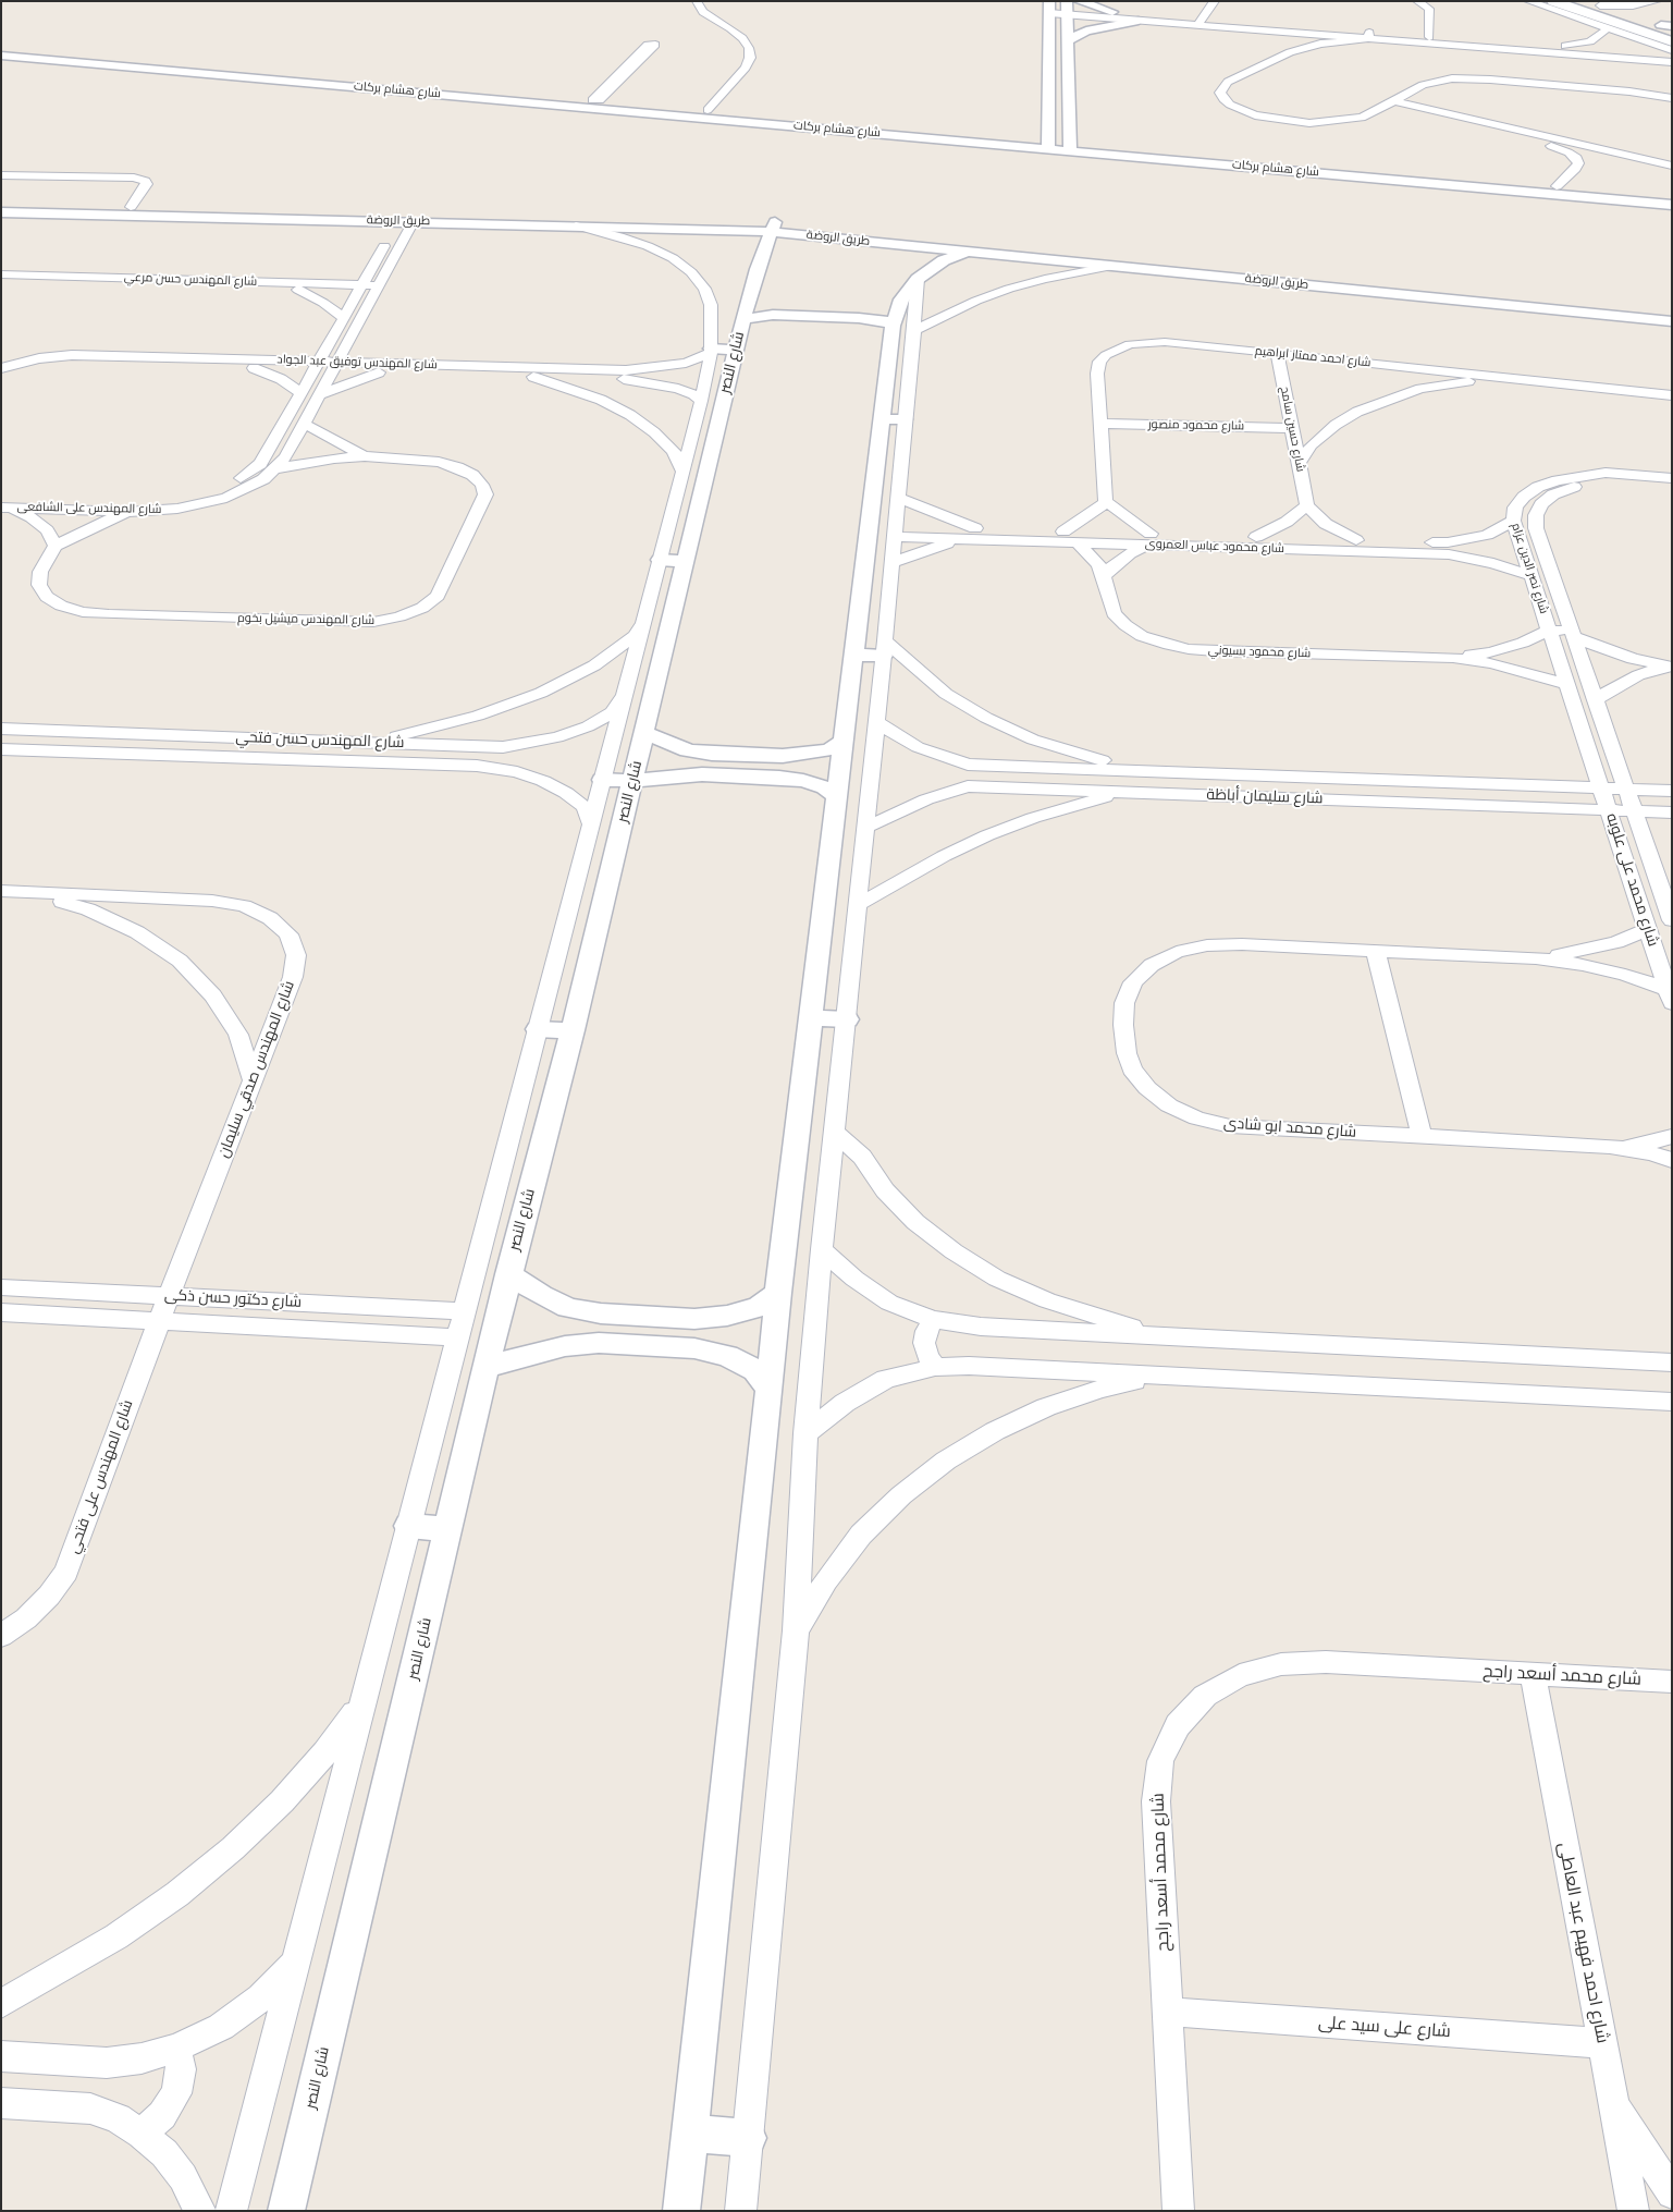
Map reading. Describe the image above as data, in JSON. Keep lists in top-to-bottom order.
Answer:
{
  "streets": {
    "street": [
      "شارع هشام بركات",
      "طريق الروضة",
      "شارع المهندس حسن مرعي",
      "شارع احمد ممتاز ابراهيم",
      "شارع المهندس توفيق عبد الجواد",
      "شارع النصر",
      "شارع محمود منصور",
      "شارع حسين سامح",
      "شارع المهندس على الشافعى",
      "شارع محمود عباس العمروى",
      "شارع نصر الدين عزام",
      "شارع المهندس ميشيل بخوم",
      "شارع محمود بسيوني",
      "شارع المهندس حسن فتحي",
      "شارع سليمان أباظة",
      "شارع محمد على علوبه",
      "شارع المهندس صدقي سليمان",
      "شارع محمد ابو شادى",
      "شارع دكتور حسن ذكى",
      "شارع المهندس على فتحي",
      "شارع محمد أسعد راجح",
      "شارع احمد فهيم عبد العاطى",
      "شارع على سيد على"
    ]
  },
  "crossings": [
    ["طريق الروضة", "شارع النصر"],
    ["طريق الروضة", "شارع المهندس على الشافعى"],
    ["شارع المهندس حسن مرعي", "شارع المهندس على الشافعى"],
    ["شارع احمد ممتاز ابراهيم", "شارع محمود منصور"],
    ["شارع احمد ممتاز ابراهيم", "شارع حسين سامح"],
    ["شارع المهندس توفيق عبد الجواد", "شارع النصر"],
    ["شارع المهندس توفيق عبد الجواد", "شارع المهندس على الشافعى"],
    ["شارع محمود منصور", "شارع حسين سامح"],
    ["شارع المهندس على الشافعى", "شارع المهندس ميشيل بخوم"],
    ["شارع محمود عباس العمروى", "شارع نصر الدين عزام"],
    ["شارع محمود عباس العمروى", "شارع محمود بسيوني"],
    ["شارع نصر الدين عزام", "شارع محمود بسيوني"],
    ["شارع نصر الدين عزام", "شارع سليمان أباظة"],
    ["شارع نصر الدين عزام", "شارع محمد على علوبه"],
    ["شارع سليمان أباظة", "شارع محمد على علوبه"],
    ["شارع محمد على علوبه", "شارع محمد ابو شادى"],
    ["شارع المهندس صدقي سليمان", "شارع دكتور حسن ذكى"],
    ["شارع المهندس صدقي سليمان", "شارع المهندس على فتحي"],
    ["شارع دكتور حسن ذكى", "شارع المهندس على فتحي"],
    ["شارع محمد أسعد راجح", "شارع احمد فهيم عبد العاطى"],
    ["شارع محمد أسعد راجح", "شارع على سيد على"],
    ["شارع احمد فهيم عبد العاطى", "شارع على سيد على"]
  ]
}
